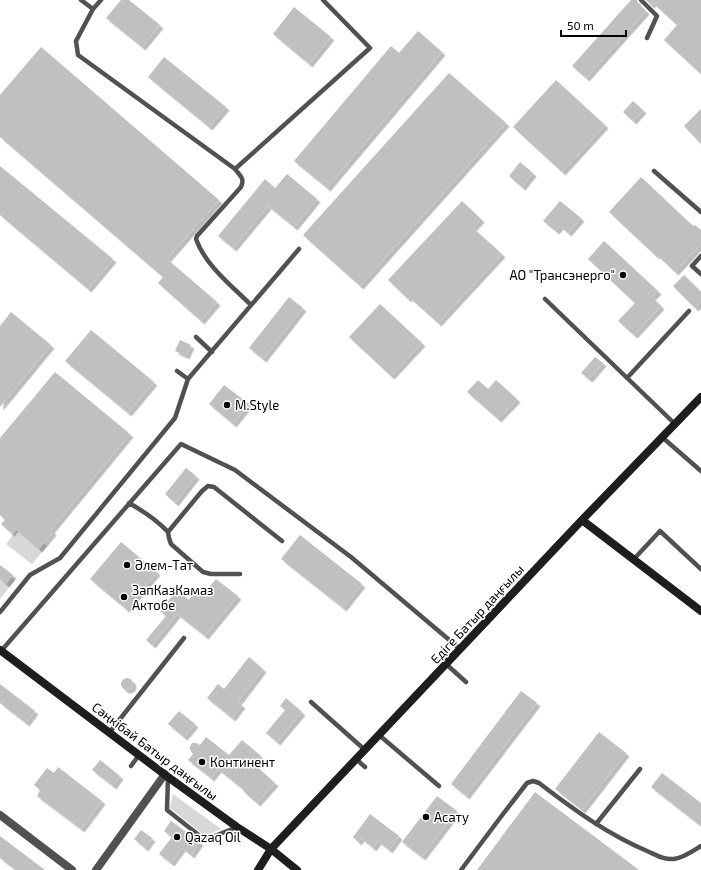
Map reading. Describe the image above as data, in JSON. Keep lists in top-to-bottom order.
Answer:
{
  "streets": {
    "main road": ["Едіге Батыр даңғылы", "Сәңкібай Батыр даңғылы"]
  },
  "crossings": [
    ["Едіге Батыр даңғылы", "Сәңкібай Батыр даңғылы"]
  ],
  "places": [
    "АО \"Трансэнерго\"",
    "M.Style",
    "Әлем-Тат",
    "ЗапКазКамаз Актобе",
    "Континент",
    "Асату",
    "Qazaq Oil"
  ],
  "scale_bar": "50 m"
}
